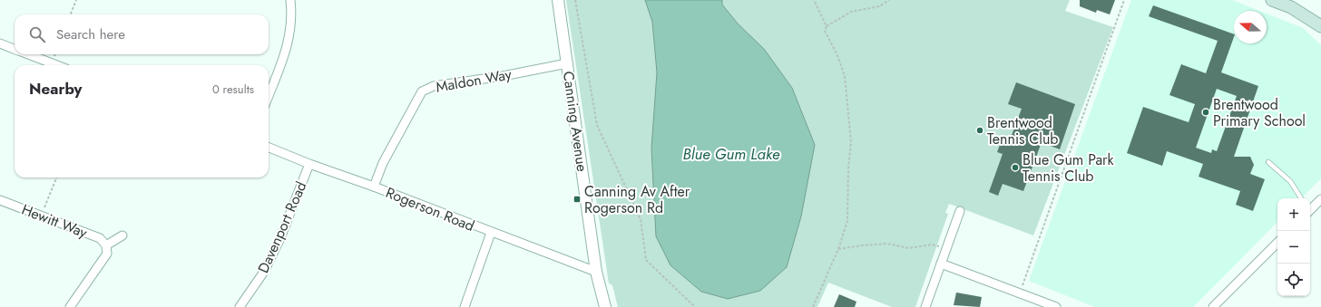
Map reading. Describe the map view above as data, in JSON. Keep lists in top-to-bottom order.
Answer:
{
  "streets": {
    "street": [
      "Maldon Way",
      "Canning Avenue",
      "Rogerson Road",
      "Hewitt Way",
      "Davenport Road"
    ]
  },
  "crossings": [
    ["Maldon Way", "Canning Avenue"],
    ["Maldon Way", "Rogerson Road"],
    ["Canning Avenue", "Rogerson Road"],
    ["Rogerson Road", "Davenport Road"]
  ],
  "water": ["Blue Gum Lake"],
  "places": {
    "other": ["Brentwood Primary School", "Brentwood Tennis Club", "Blue Gum Park Tennis Club"],
    "transit": ["Canning Av After Rogerson Rd"]
  },
  "north": "left",
  "page": {
    "search": "Search here",
    "heading": ["Nearby", "0 results"],
    "map_buttons": ["+", "−"]
  }
}
